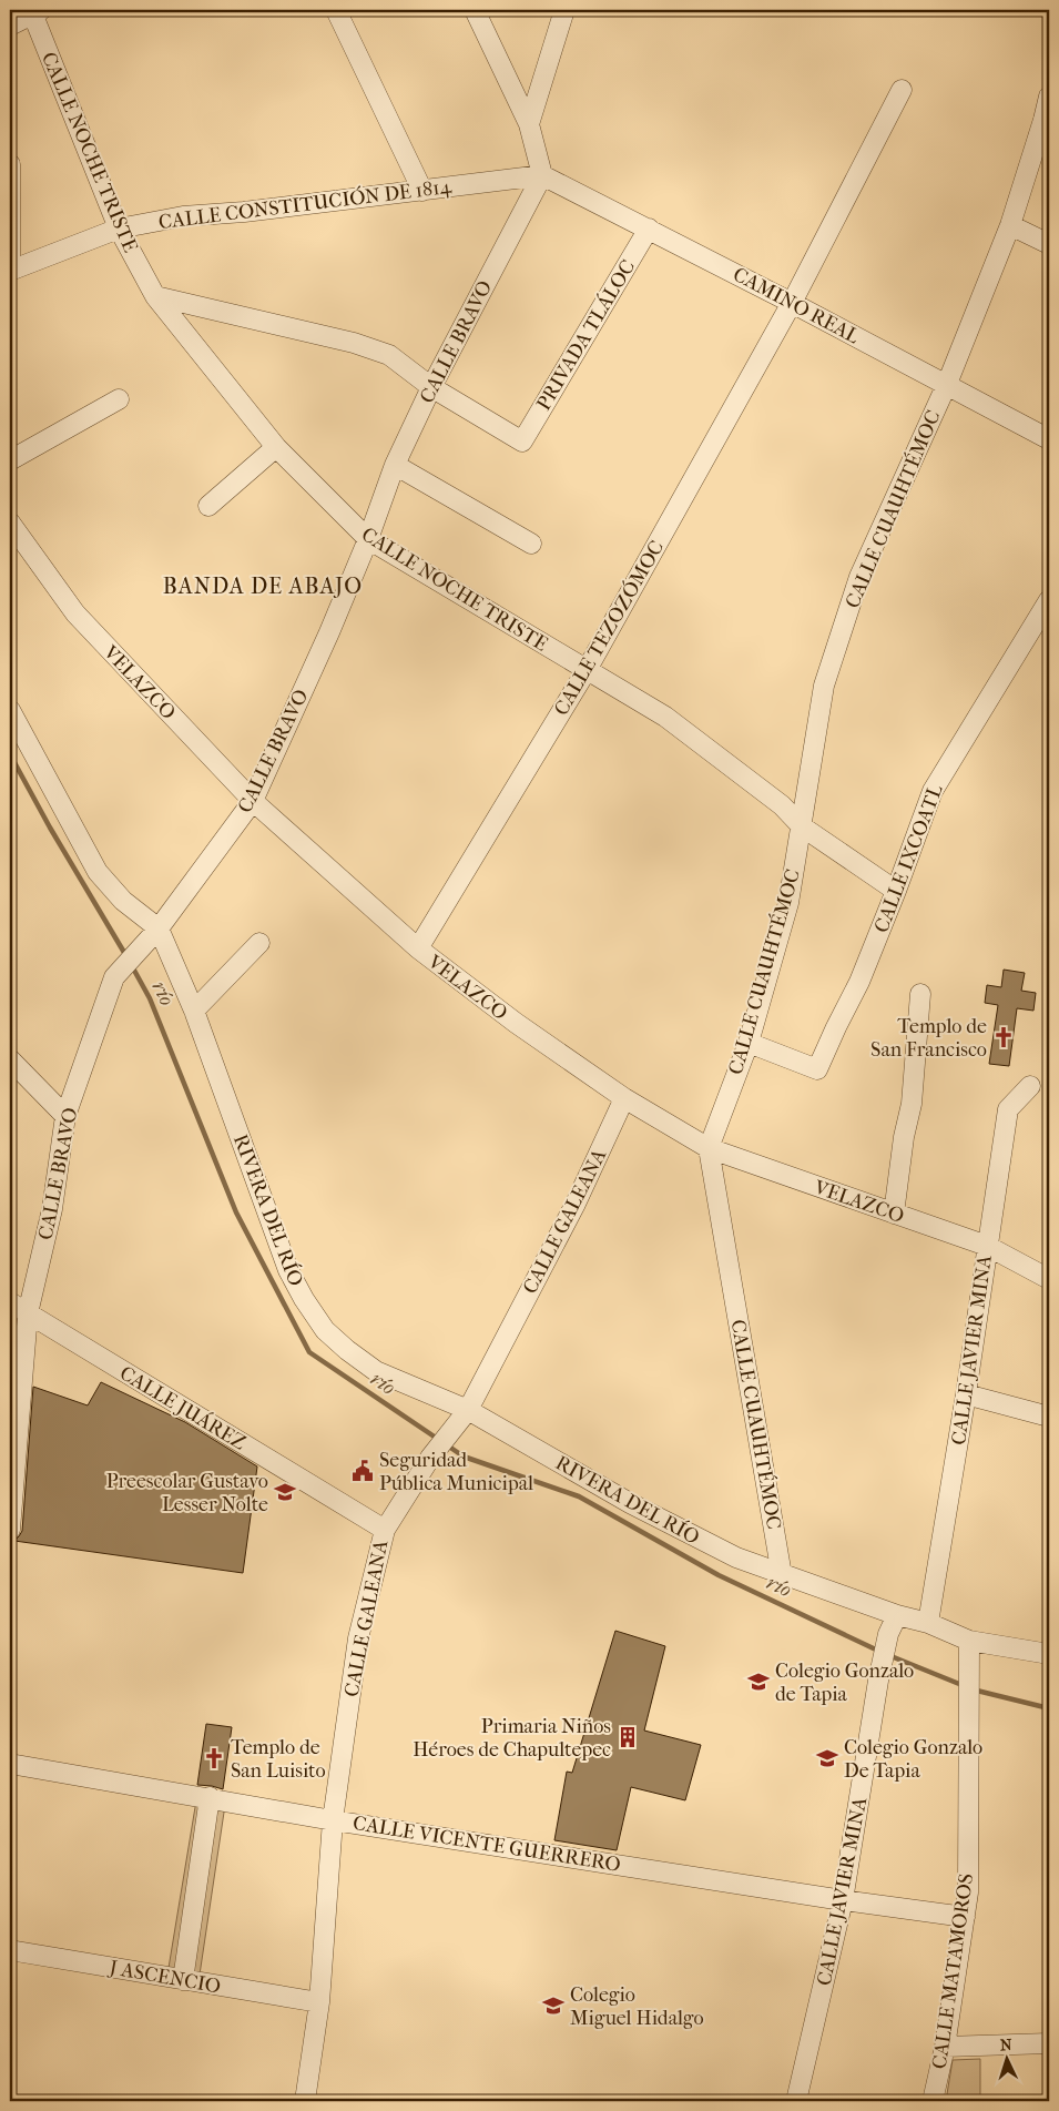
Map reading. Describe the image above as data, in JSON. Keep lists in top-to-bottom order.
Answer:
{
  "streets": {
    "street": [
      "CALLE NOCHE TRISTE",
      "CALLE CONSTITUCIÓN DE 1814",
      "CAMINO REAL",
      "PRIVADA TLÁLOC",
      "CALLE BRAVO",
      "CALLE CUAUHTÉMOC",
      "CALLE TEZOZÓMOC",
      "VELAZCO",
      "CALLE IXCOATL",
      "RIVERA DEL RÍO",
      "CALLE GALEANA",
      "CALLE JAVIER MINA",
      "CALLE JUÁREZ",
      "CALLE VICENTE GUERRERO",
      "CALLE MATAMOROS",
      "J ASCENCIO"
    ]
  },
  "crossings": [
    ["CALLE NOCHE TRISTE", "CALLE CONSTITUCIÓN DE 1814"],
    ["CALLE NOCHE TRISTE", "CALLE BRAVO"],
    ["CALLE NOCHE TRISTE", "CALLE CUAUHTÉMOC"],
    ["CALLE NOCHE TRISTE", "CALLE TEZOZÓMOC"],
    ["CALLE NOCHE TRISTE", "CALLE IXCOATL"],
    ["CALLE CONSTITUCIÓN DE 1814", "CAMINO REAL"],
    ["CALLE CONSTITUCIÓN DE 1814", "CALLE BRAVO"],
    ["CAMINO REAL", "PRIVADA TLÁLOC"],
    ["CAMINO REAL", "CALLE BRAVO"],
    ["CAMINO REAL", "CALLE CUAUHTÉMOC"],
    ["CAMINO REAL", "CALLE TEZOZÓMOC"],
    ["PRIVADA TLÁLOC", "CALLE BRAVO"],
    ["CALLE BRAVO", "VELAZCO"],
    ["CALLE BRAVO", "RIVERA DEL RÍO"],
    ["CALLE BRAVO", "CALLE JUÁREZ"],
    ["CALLE CUAUHTÉMOC", "VELAZCO"],
    ["CALLE CUAUHTÉMOC", "CALLE IXCOATL"],
    ["CALLE CUAUHTÉMOC", "RIVERA DEL RÍO"],
    ["CALLE TEZOZÓMOC", "VELAZCO"],
    ["VELAZCO", "CALLE GALEANA"],
    ["VELAZCO", "CALLE JAVIER MINA"],
    ["RIVERA DEL RÍO", "CALLE GALEANA"],
    ["RIVERA DEL RÍO", "CALLE JAVIER MINA"],
    ["RIVERA DEL RÍO", "CALLE MATAMOROS"],
    ["CALLE GALEANA", "CALLE JUÁREZ"],
    ["CALLE GALEANA", "CALLE VICENTE GUERRERO"],
    ["CALLE GALEANA", "J ASCENCIO"],
    ["CALLE JAVIER MINA", "CALLE VICENTE GUERRERO"],
    ["CALLE VICENTE GUERRERO", "CALLE MATAMOROS"]
  ],
  "districts": ["BANDA DE ABAJO"],
  "water": ["río"],
  "places": {
    "church": ["Templo de San Francisco", "Templo de San Luisito"],
    "public building": ["Seguridad Pública Municipal"],
    "school or university": [
      "Preescolar Gustavo Lesser Nolte",
      "Colegio Gonzalo de Tapia",
      "Colegio Gonzalo De Tapia",
      "Colegio Miguel Hidalgo"
    ],
    "building": ["Primaria Niños Héroes de Chapultepec"]
  },
  "north": "top"
}
